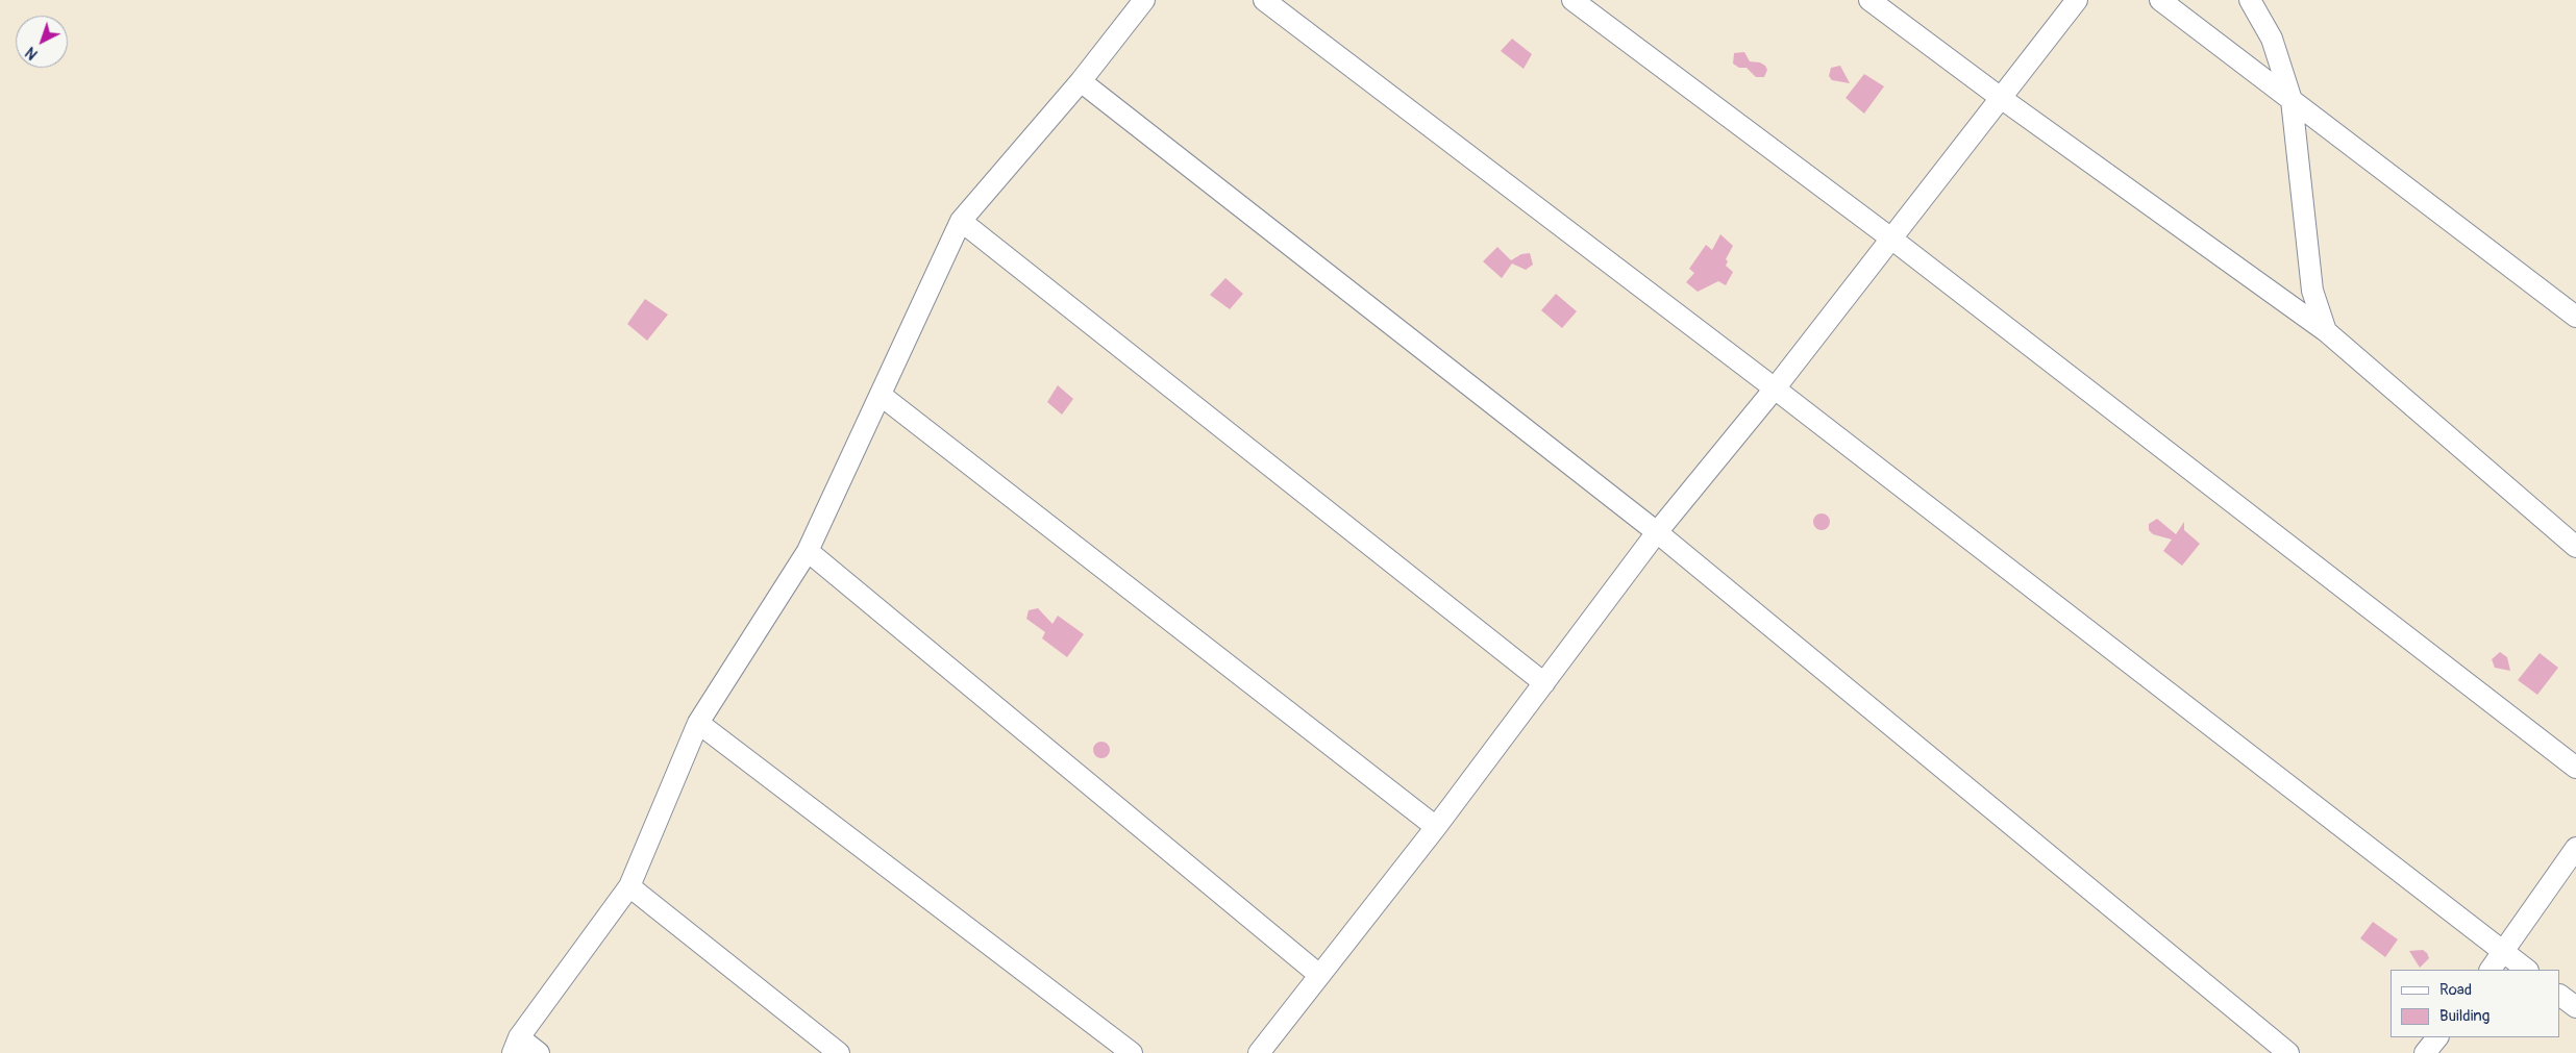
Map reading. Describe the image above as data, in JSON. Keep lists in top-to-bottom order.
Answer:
{
  "legend": ["Road", "Building"],
  "north": "bottom left"
}
